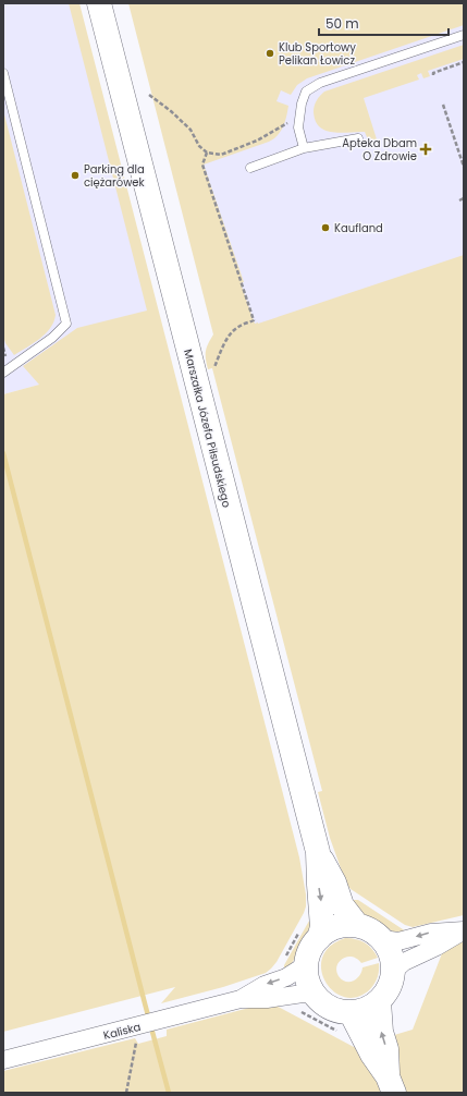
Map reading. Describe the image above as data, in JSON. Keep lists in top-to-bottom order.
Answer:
{
  "streets": {
    "street": ["Marszałka Józefa Piłsudskiego", "Kaliska"]
  },
  "crossings": [
    ["Marszałka Józefa Piłsudskiego", "Kaliska"]
  ],
  "places": {
    "other": ["Klub Sportowy Pelikan Łowicz", "Parking dla ciężarówek", "Kaufland"],
    "health": ["Apteka Dbam O Zdrowie"]
  },
  "scale_bar": "50 m"
}
